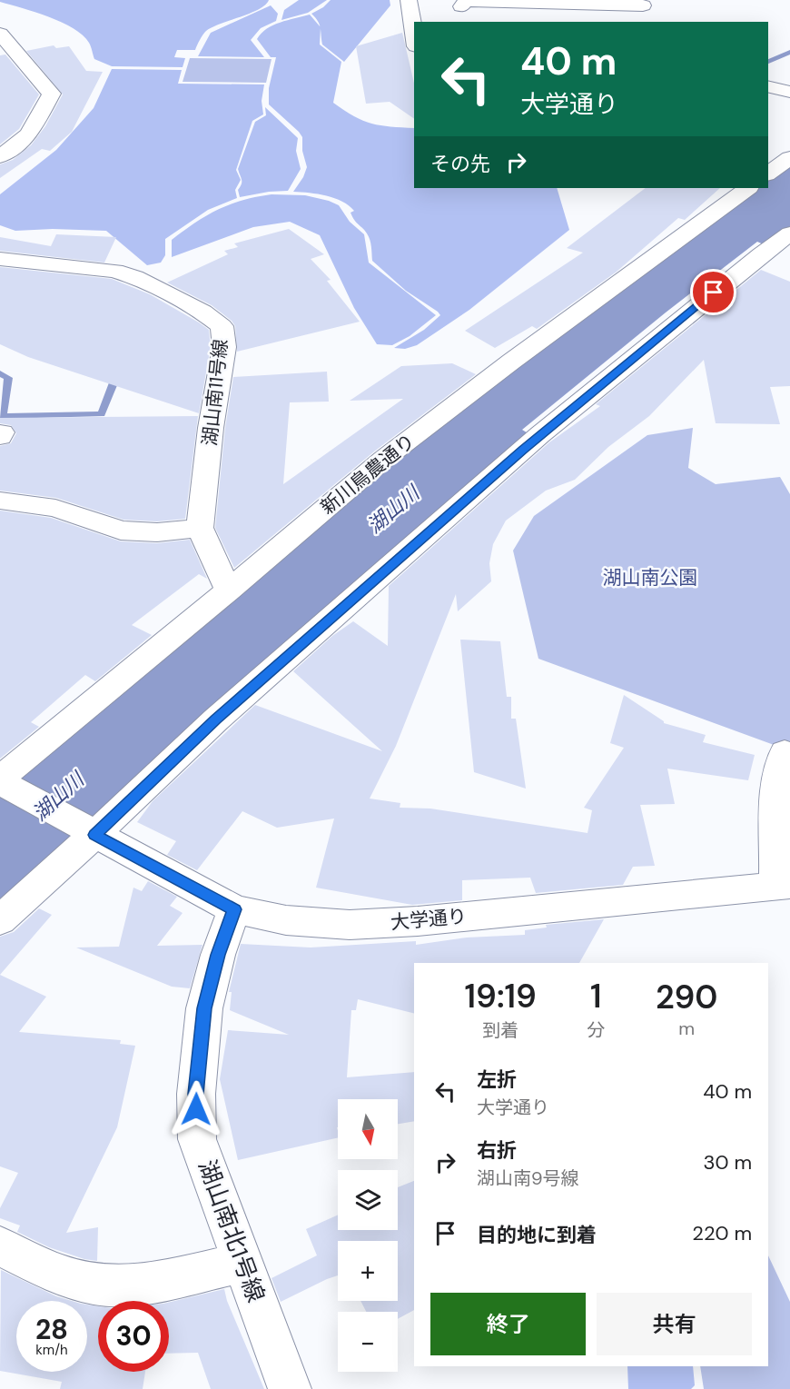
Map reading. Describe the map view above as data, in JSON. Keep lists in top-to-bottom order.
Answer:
{
  "streets": {
    "street": [
      "湖山南11号線",
      "新川鳥農通り",
      "大学通り",
      "湖山南北1号線"
    ]
  },
  "crossings": [
    ["新川鳥農通り", "大学通り"],
    ["大学通り", "湖山南北1号線"]
  ],
  "water": ["湖山川"],
  "parks": ["湖山南公園"],
  "north": "bottom",
  "page": {
    "turn": ["40 m", "大学通り"],
    "then": "その先",
    "eta": [
      "19:19",
      "到着",
      "1",
      "分",
      "290",
      "m"
    ],
    "list": [
      {
        "name": "左折",
        "note": "大学通り",
        "value": "40 m"
      },
      {
        "name": "右折",
        "note": "湖山南9号線",
        "value": "30 m"
      },
      {
        "name": "目的地に到着",
        "value": "220 m"
      }
    ],
    "map_buttons": ["+", "−"],
    "buttons": ["終了", "共有"],
    "speed": "28 km/h",
    "limit": "30"
  }
}
